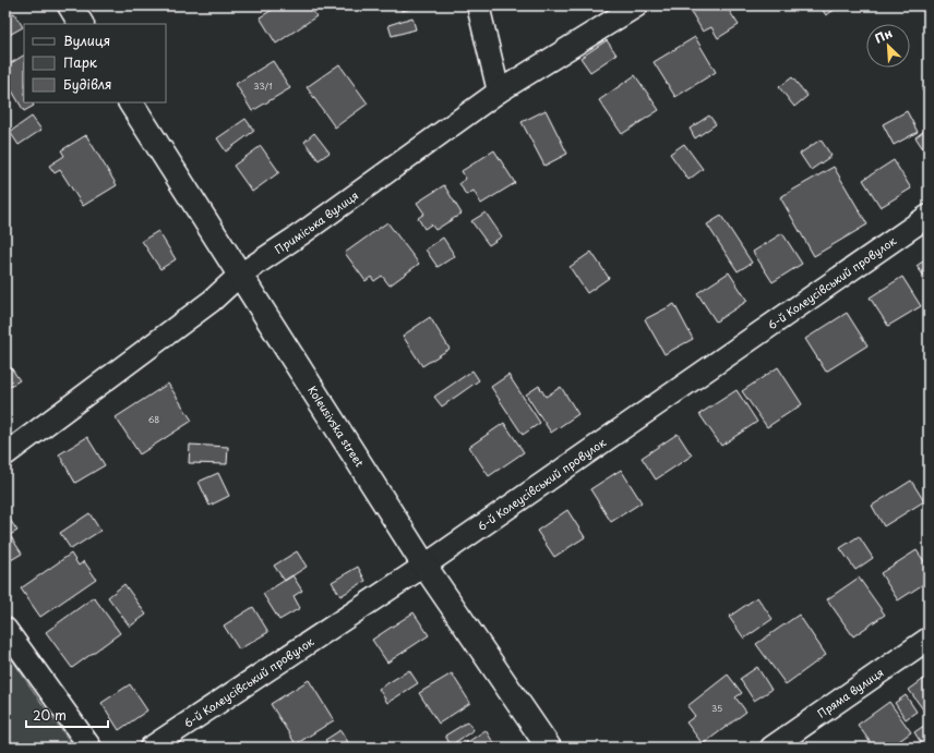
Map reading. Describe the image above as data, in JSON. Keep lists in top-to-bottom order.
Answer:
{
  "streets": {
    "street": [
      "Приміська вулиця",
      "6-й Колеусівський провулок",
      "Koleusivska street",
      "Пряма вулиця"
    ]
  },
  "crossings": [
    ["Приміська вулиця", "Koleusivska street"],
    ["6-й Колеусівський провулок", "Koleusivska street"]
  ],
  "house_numbers": ["33/1", "68", "35"],
  "legend": ["Вулиця", "Парк", "Будівля"],
  "scale_bar": "20 m",
  "north": "top left"
}
